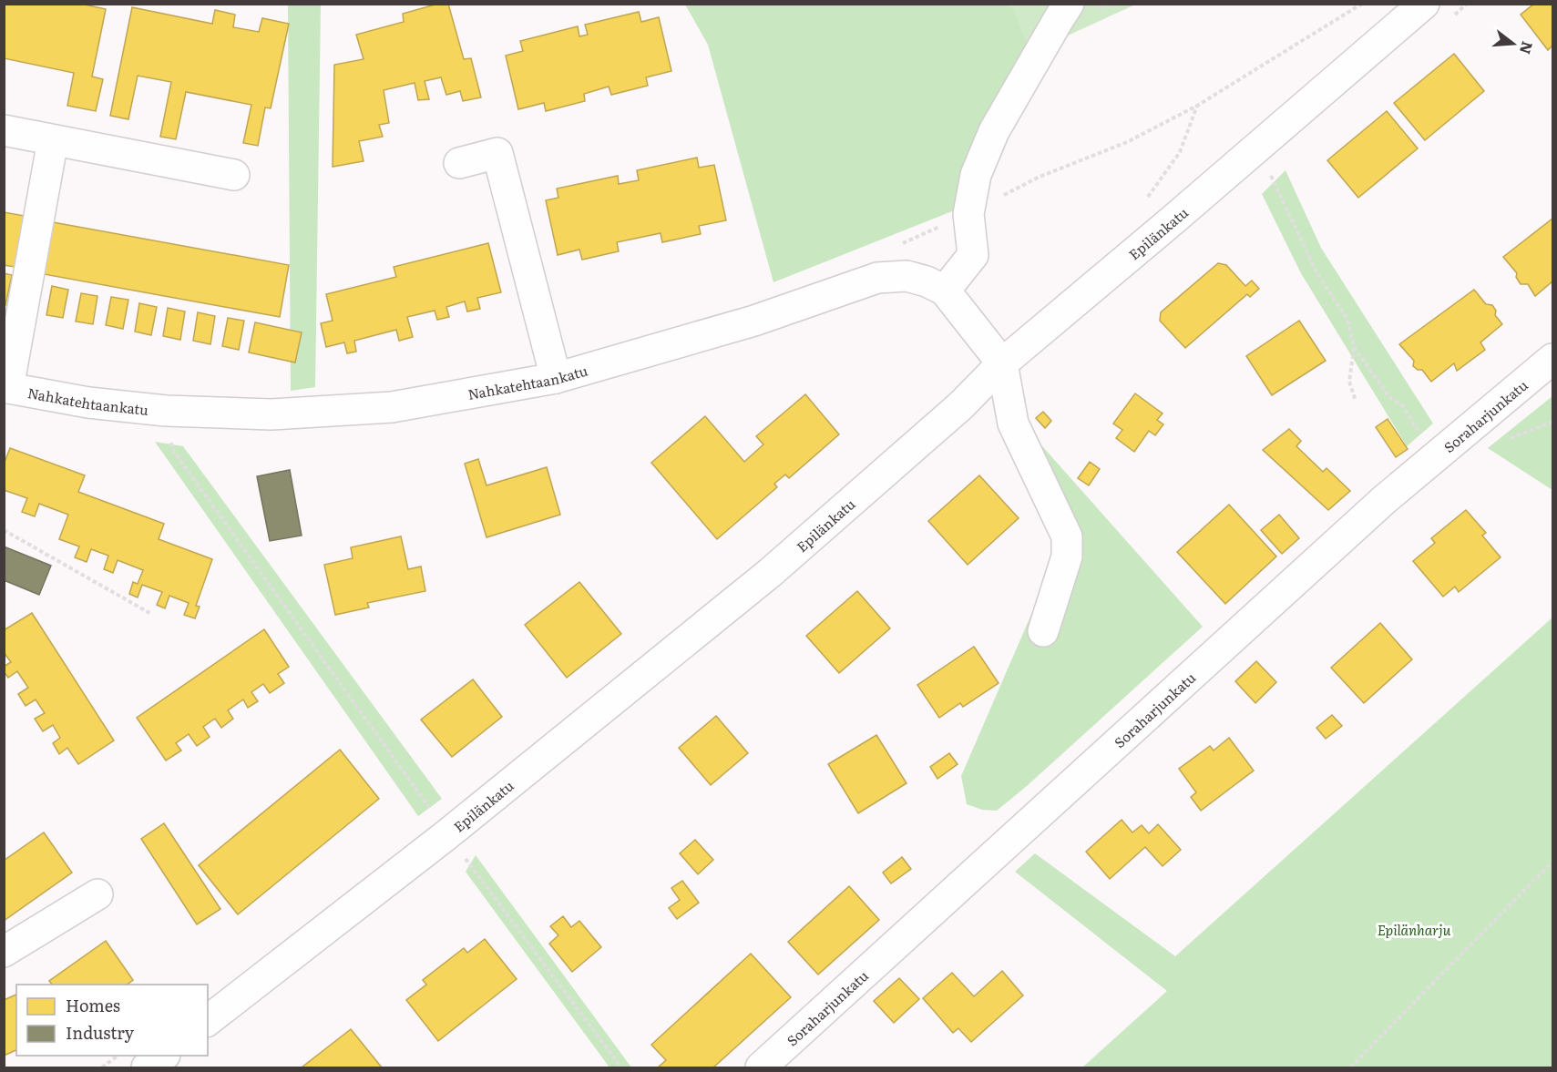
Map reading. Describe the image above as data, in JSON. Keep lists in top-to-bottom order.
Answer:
{
  "streets": {
    "street": ["Epilänkatu", "Nahkatehtaankatu", "Soraharjunkatu"]
  },
  "crossings": [
    ["Epilänkatu", "Nahkatehtaankatu"]
  ],
  "parks": ["Epilänharju"],
  "legend": ["Homes", "Industry"],
  "north": "right"
}
